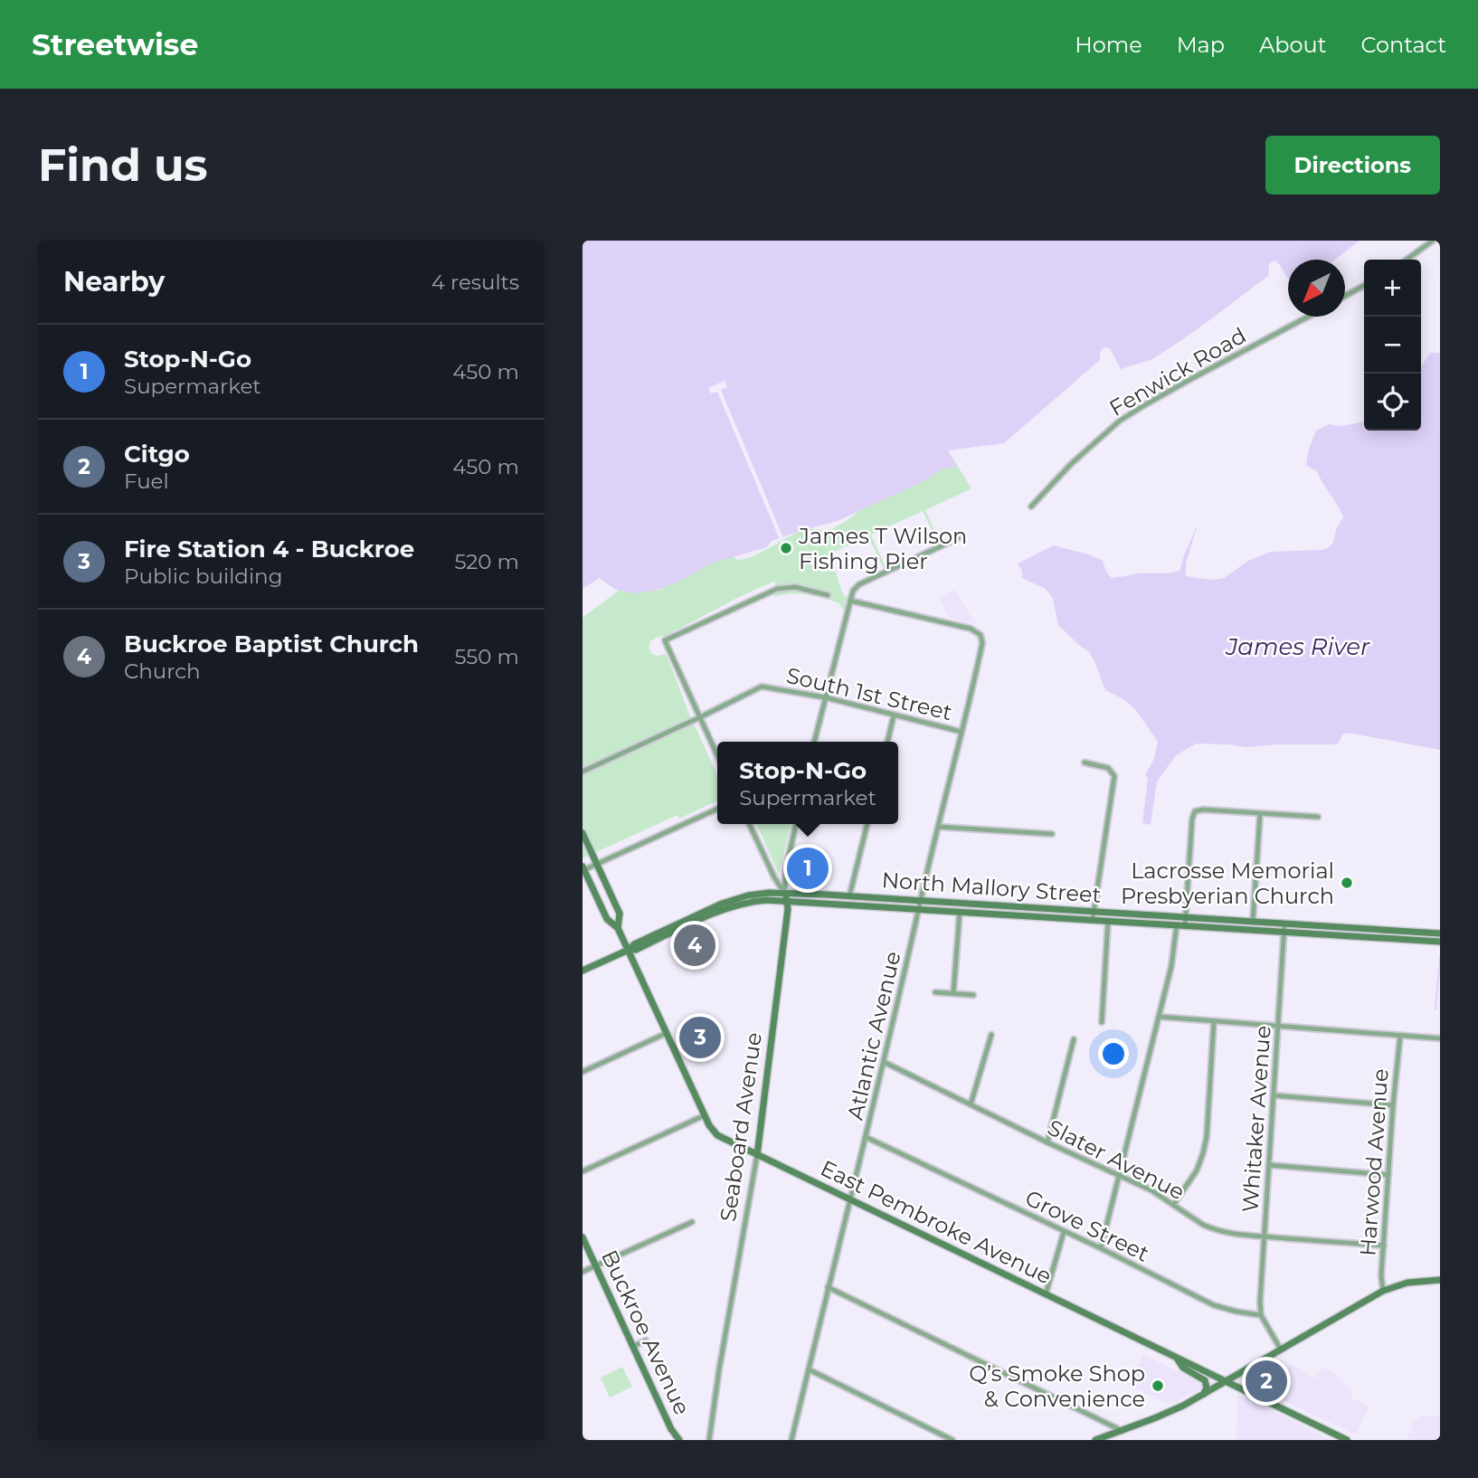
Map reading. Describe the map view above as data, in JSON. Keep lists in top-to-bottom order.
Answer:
{
  "streets": {
    "main road": [
      "North Mallory Street",
      "Seaboard Avenue",
      "East Pembroke Avenue",
      "Buckroe Avenue"
    ],
    "street": [
      "Fenwick Road",
      "South 1st Street",
      "Atlantic Avenue",
      "Whitaker Avenue",
      "Slater Avenue",
      "Harwood Avenue",
      "Grove Street"
    ]
  },
  "crossings": [
    ["South 1st Street", "Atlantic Avenue"],
    ["North Mallory Street", "Atlantic Avenue"],
    ["North Mallory Street", "Whitaker Avenue"],
    ["North Mallory Street", "Seaboard Avenue"],
    ["North Mallory Street", "East Pembroke Avenue"],
    ["Atlantic Avenue", "Slater Avenue"],
    ["Atlantic Avenue", "East Pembroke Avenue"],
    ["Atlantic Avenue", "Grove Street"],
    ["Whitaker Avenue", "Slater Avenue"],
    ["Whitaker Avenue", "Grove Street"],
    ["Seaboard Avenue", "East Pembroke Avenue"],
    ["Slater Avenue", "Harwood Avenue"]
  ],
  "water": ["James River"],
  "places": ["James T Wilson Fishing Pier", "Lacrosse Memorial Presbyerian Church", "Q’s Smoke Shop & Convenience"],
  "north": "bottom left",
  "page": {
    "header": "Streetwise",
    "nav": [
      "Home",
      "Map",
      "About",
      "Contact"
    ],
    "buttons": "Directions",
    "title": "Find us",
    "heading": ["Nearby", "4 results"],
    "map_buttons": ["+", "−"],
    "list": [
      {
        "mark": "1",
        "name": "Stop-N-Go",
        "note": "Supermarket",
        "value": "450 m"
      },
      {
        "mark": "2",
        "name": "Citgo",
        "note": "Fuel",
        "value": "450 m"
      },
      {
        "mark": "3",
        "name": "Fire Station 4 - Buckroe",
        "note": "Public building",
        "value": "520 m"
      },
      {
        "mark": "4",
        "name": "Buckroe Baptist Church",
        "note": "Church",
        "value": "550 m"
      }
    ],
    "popup": ["Stop-N-Go", "Supermarket"],
    "pins": [
      "1",
      "4",
      "3",
      "2"
    ]
  }
}
